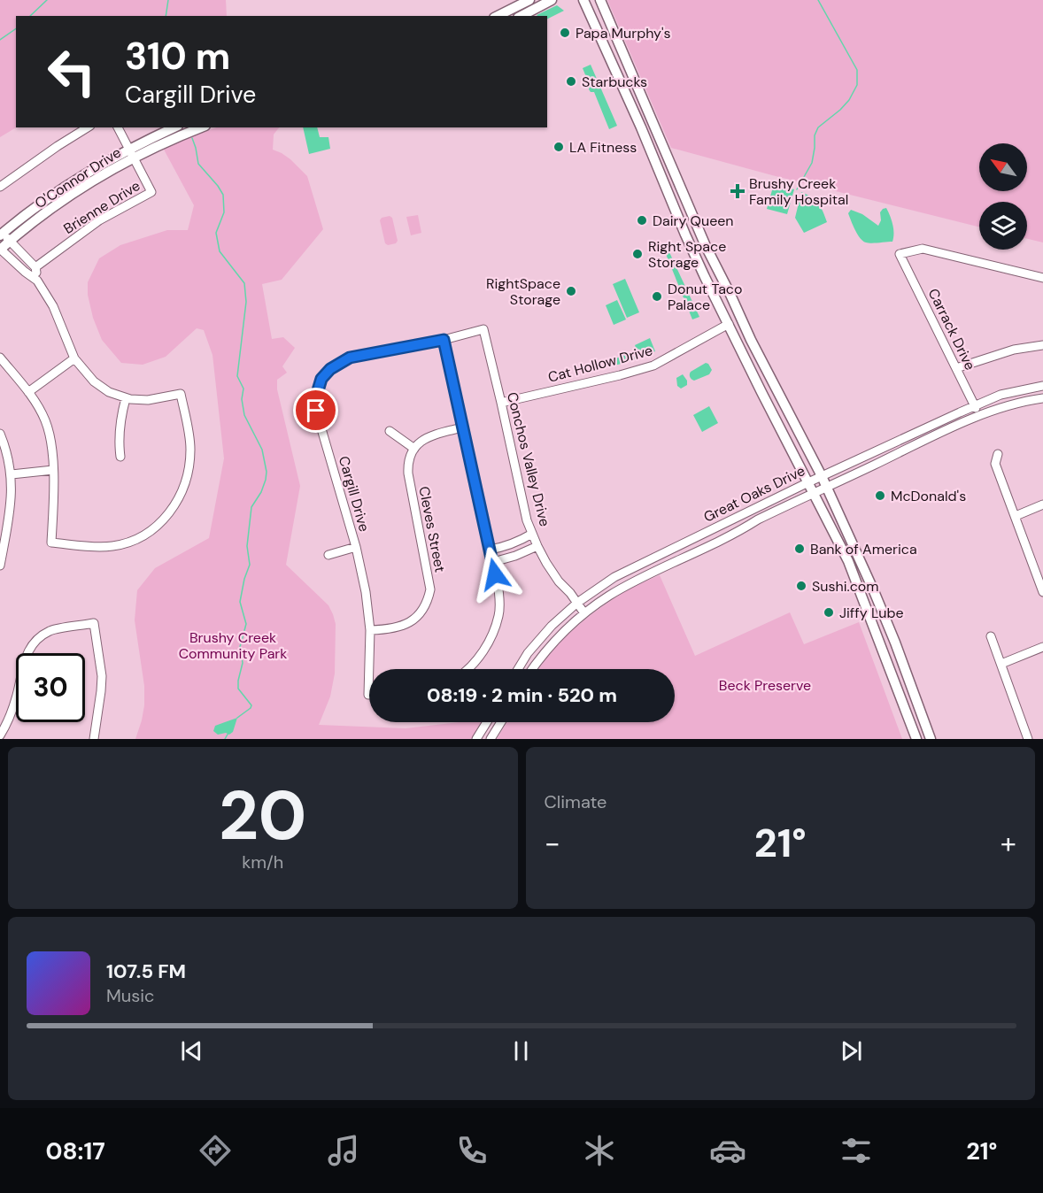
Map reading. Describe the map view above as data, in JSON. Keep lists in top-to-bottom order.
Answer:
{
  "streets": {
    "main road": ["O'Connor Drive"],
    "street": [
      "Brienne Drive",
      "Carrack Drive",
      "Cat Hollow Drive",
      "Conchos Valley Drive",
      "Cargill Drive",
      "Great Oaks Drive",
      "Cleves Street"
    ]
  },
  "crossings": [
    ["O'Connor Drive", "Brienne Drive"],
    ["Carrack Drive", "Great Oaks Drive"],
    ["Cat Hollow Drive", "Conchos Valley Drive"],
    ["Conchos Valley Drive", "Cargill Drive"],
    ["Conchos Valley Drive", "Great Oaks Drive"],
    ["Cargill Drive", "Cleves Street"]
  ],
  "parks": ["Brushy Creek Community Park", "Beck Preserve"],
  "places": {
    "other": [
      "Papa Murphy's",
      "Starbucks",
      "LA Fitness",
      "Dairy Queen",
      "Right Space Storage",
      "RightSpace Storage",
      "Donut Taco Palace",
      "McDonald's",
      "Bank of America",
      "Sushi.com",
      "Jiffy Lube"
    ],
    "health": ["Brushy Creek Family Hospital"]
  },
  "north": "top left",
  "page": {
    "turn": ["310 m", "Cargill Drive"],
    "limit": "30",
    "trip": "08:19 · 2 min · 520 m",
    "tile": [
      ["20", "km/h"],
      "Climate"
    ],
    "heat": ["−", "21°", "+"],
    "song": ["107.5 FM", "Music"],
    "tabs": ["08:17", "21°"]
  }
}
